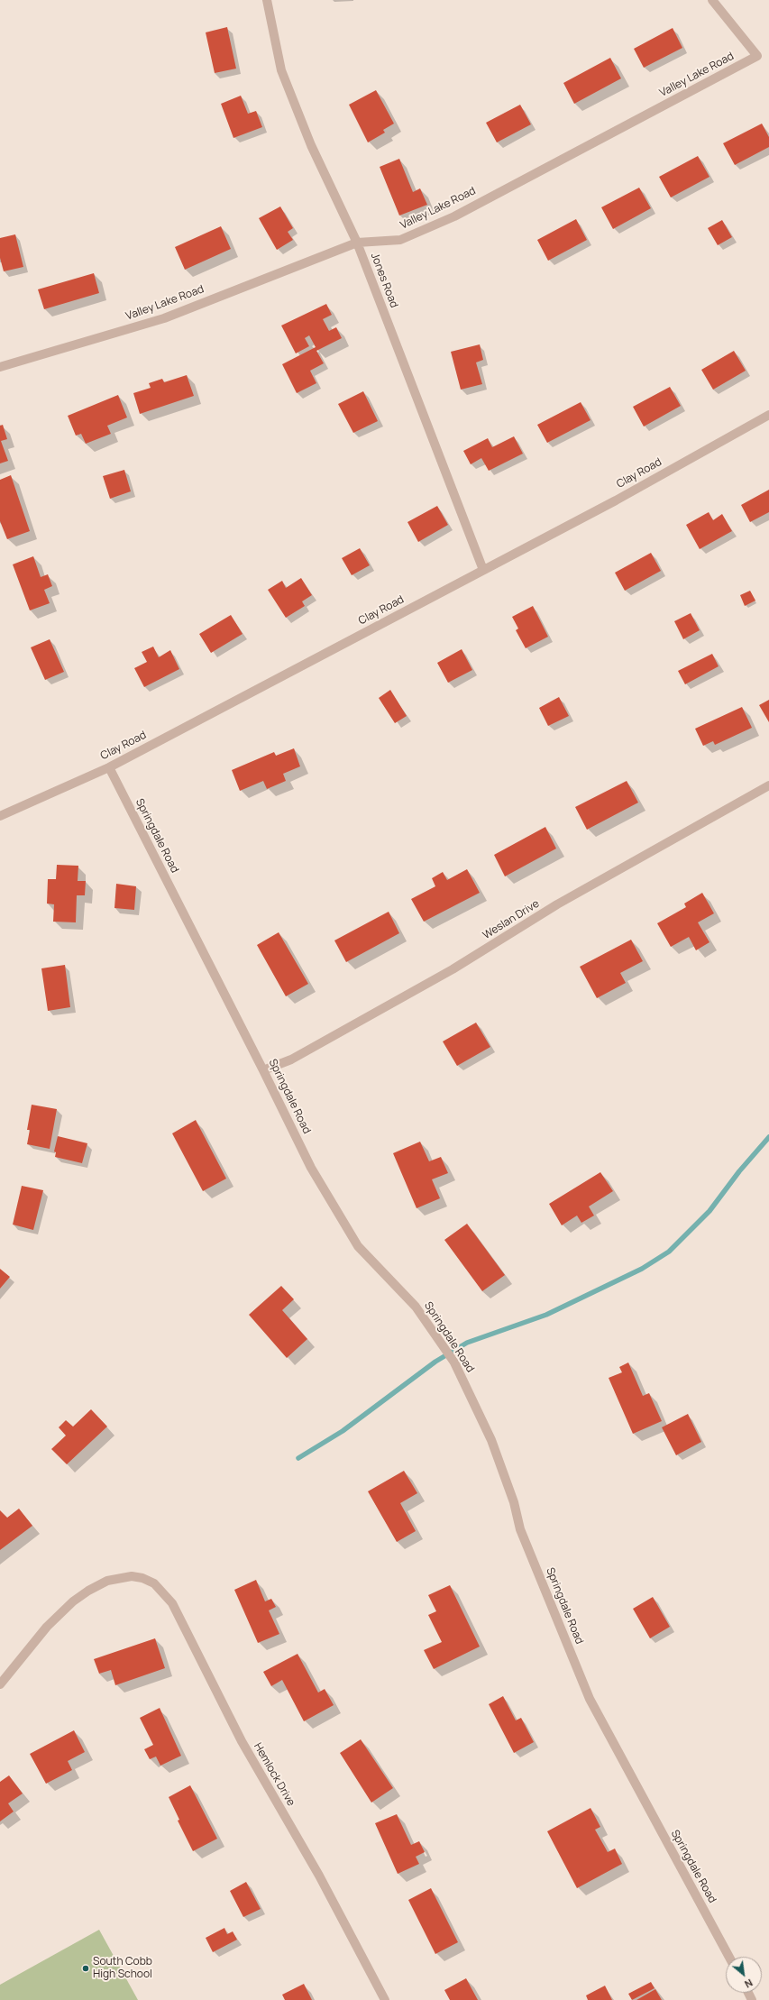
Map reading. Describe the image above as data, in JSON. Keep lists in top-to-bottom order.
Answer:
{
  "streets": {
    "street": [
      "Valley Lake Road",
      "Jones Road",
      "Clay Road",
      "Springdale Road",
      "Weslan Drive",
      "Hemlock Drive"
    ]
  },
  "crossings": [
    ["Valley Lake Road", "Jones Road"],
    ["Jones Road", "Clay Road"],
    ["Clay Road", "Springdale Road"],
    ["Springdale Road", "Weslan Drive"]
  ],
  "places": ["South Cobb High School"],
  "north": "bottom right"
}
